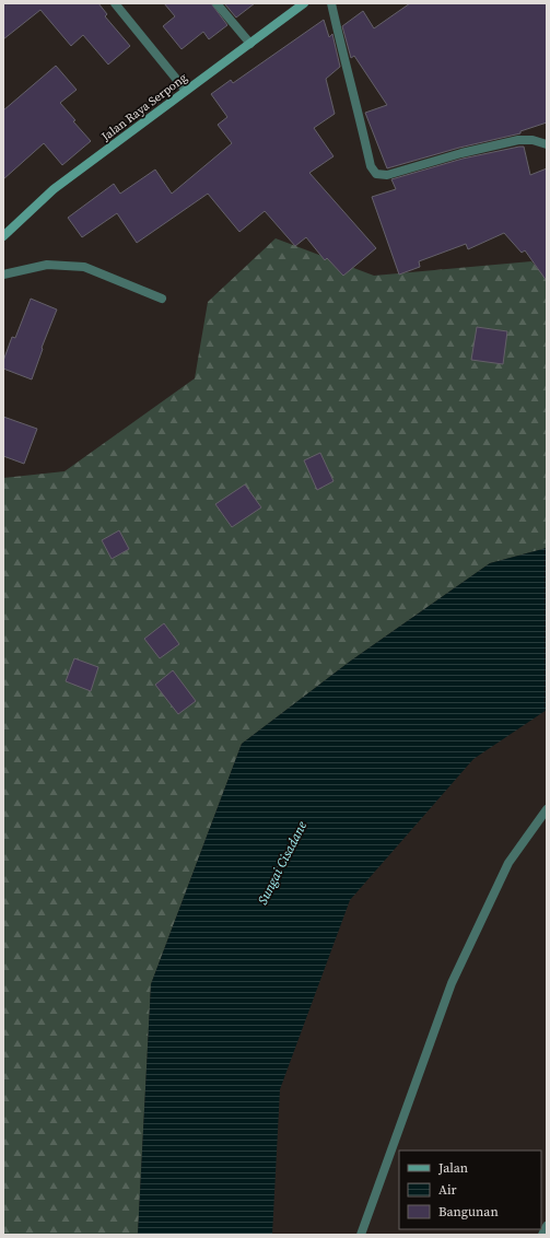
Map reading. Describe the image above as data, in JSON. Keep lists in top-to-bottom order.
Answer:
{
  "streets": {
    "main road": ["Jalan Raya Serpong"]
  },
  "water": ["Sungai Cisadane"],
  "legend": ["Jalan", "Air", "Bangunan"]
}
